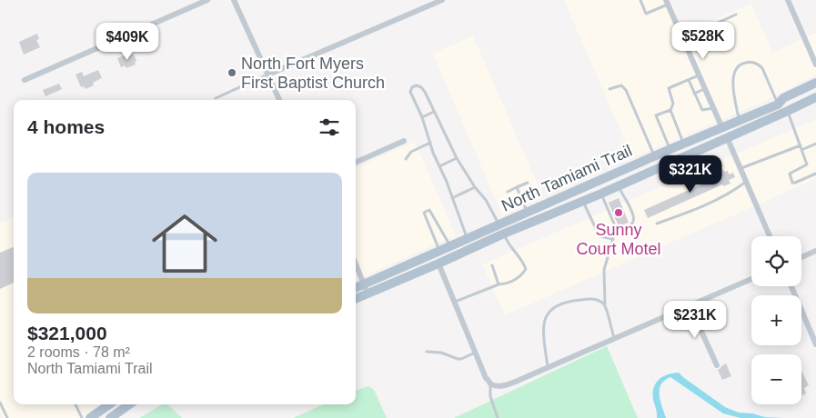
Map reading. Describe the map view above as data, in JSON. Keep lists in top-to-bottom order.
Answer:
{
  "streets": {
    "main road": ["North Tamiami Trail"]
  },
  "places": ["North Fort Myers First Baptist Church", "Sunny Court Motel"],
  "page": {
    "price": [
      "$528K",
      "$409K",
      "$321K",
      "$231K"
    ],
    "heading": "4 homes",
    "list": [
      {
        "name": "$321,000",
        "note": "2 rooms · 78 m² · North Tamiami Trail"
      }
    ],
    "map_buttons": ["+", "−"]
  }
}
